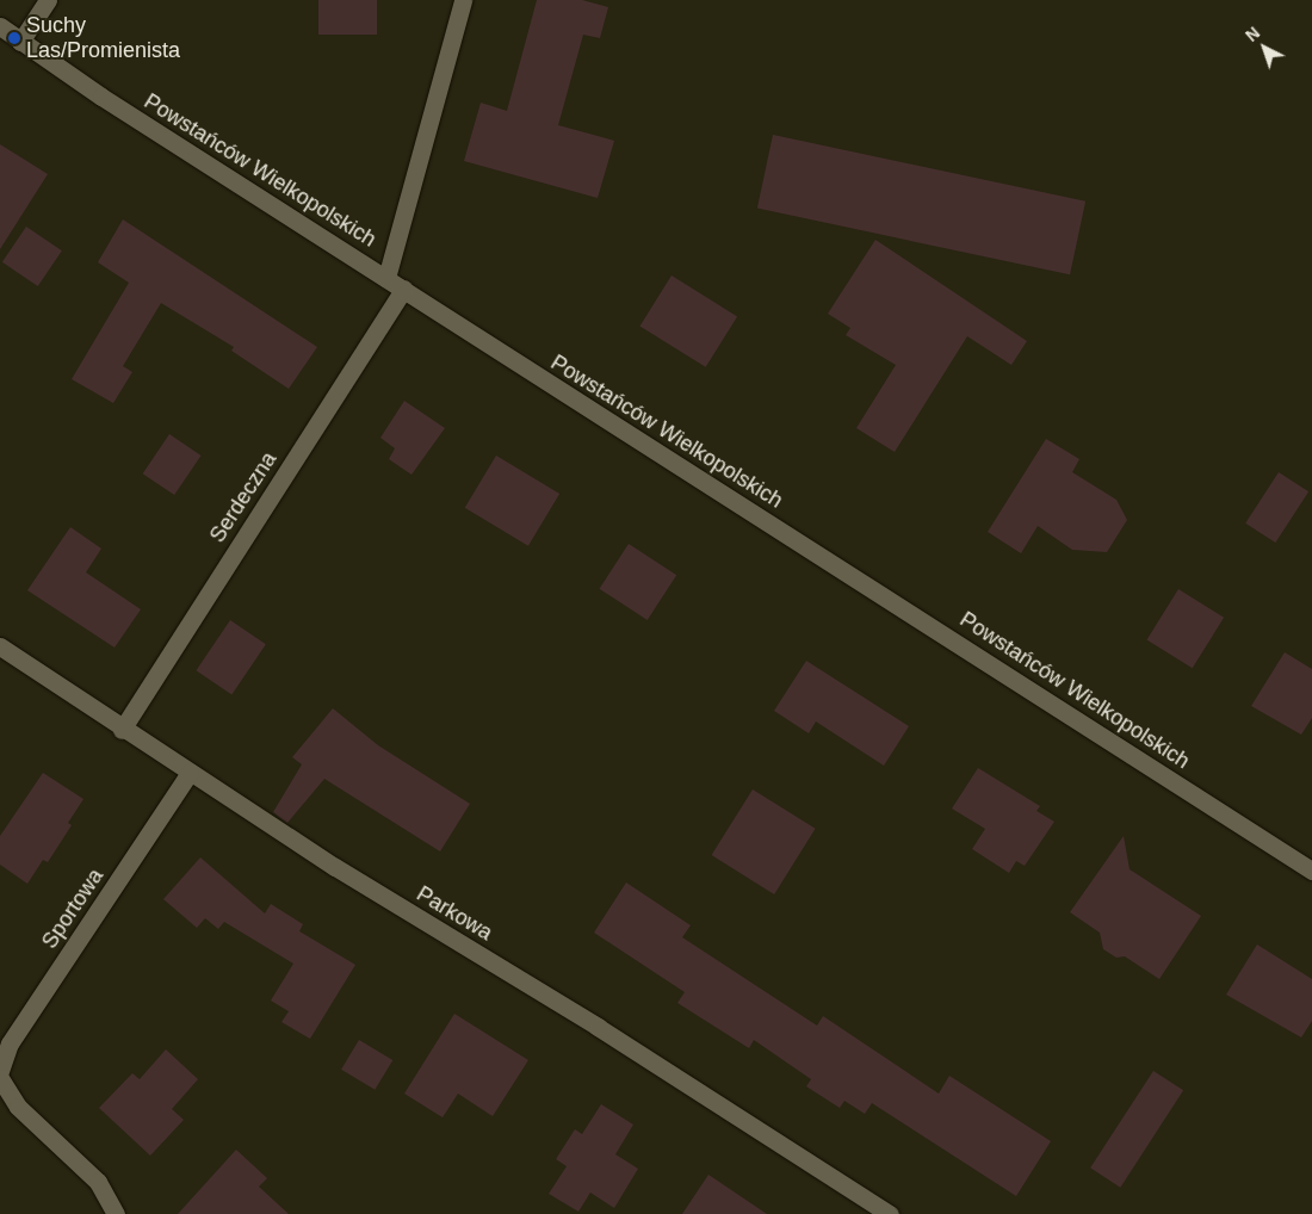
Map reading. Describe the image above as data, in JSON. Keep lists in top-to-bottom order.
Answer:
{
  "streets": {
    "street": [
      "Powstańców Wielkopolskich",
      "Serdeczna",
      "Sportowa",
      "Parkowa"
    ]
  },
  "crossings": [
    ["Powstańców Wielkopolskich", "Serdeczna"],
    ["Serdeczna", "Parkowa"],
    ["Sportowa", "Parkowa"]
  ],
  "places": ["Suchy Las/Promienista"],
  "north": "top left"
}
